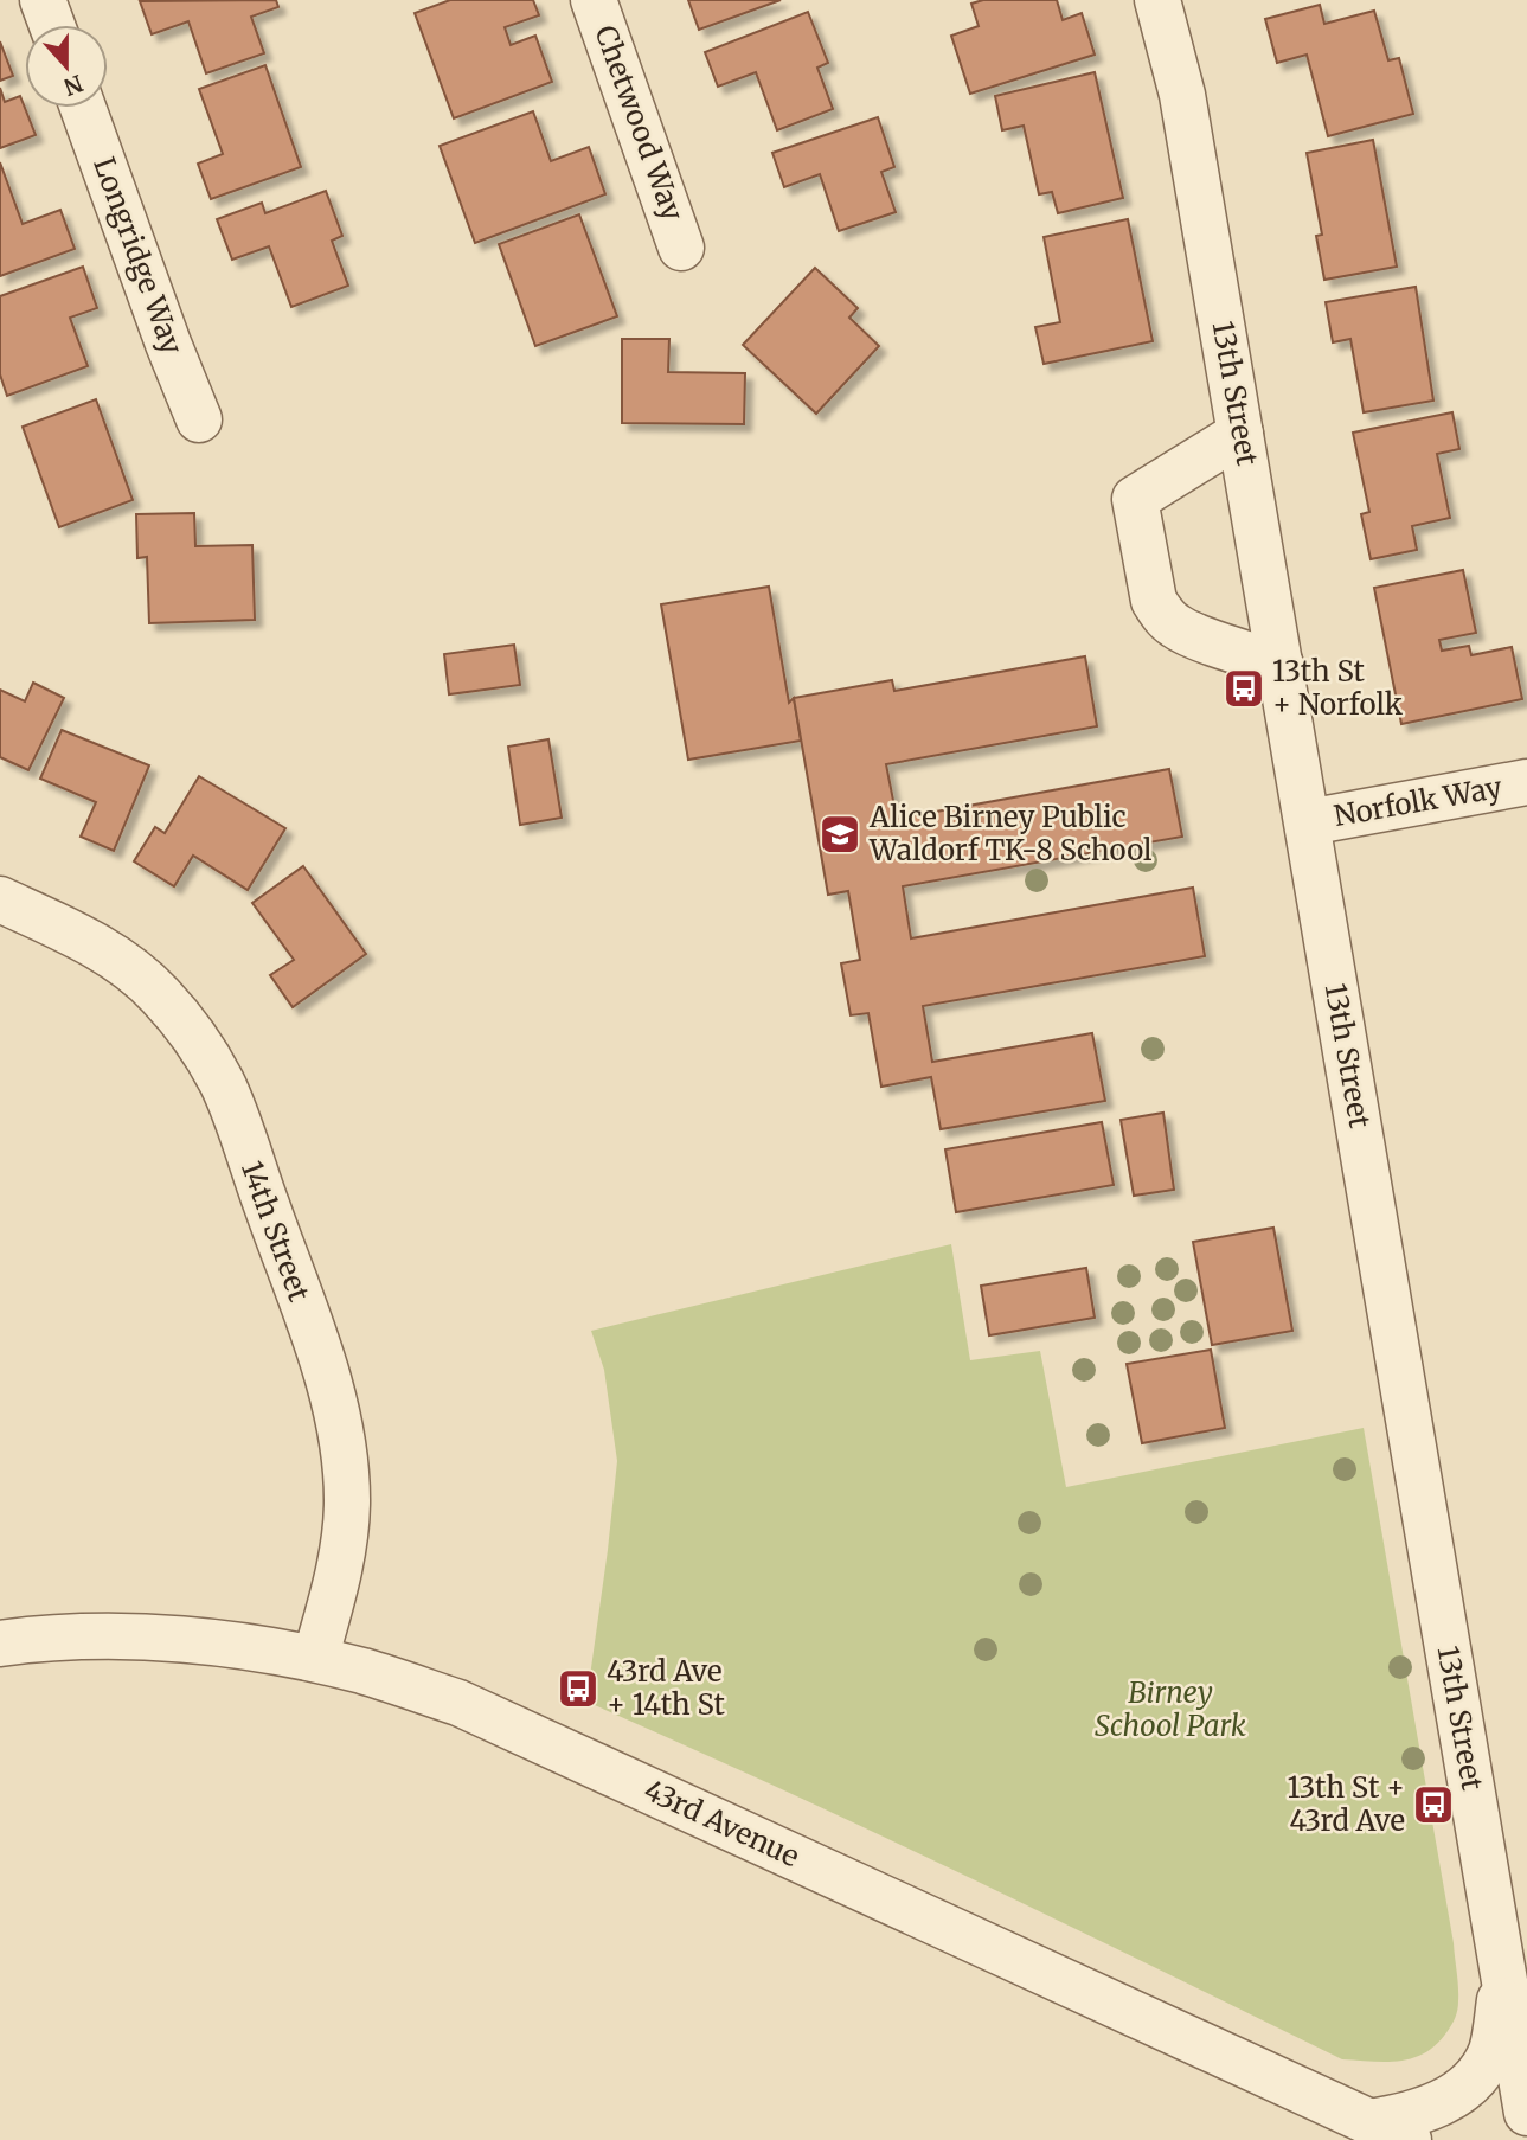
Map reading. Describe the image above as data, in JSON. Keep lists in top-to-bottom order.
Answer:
{
  "streets": {
    "street": [
      "Chetwood Way",
      "Longridge Way",
      "13th Street",
      "Norfolk Way",
      "14th Street",
      "43rd Avenue"
    ]
  },
  "crossings": [
    ["13th Street", "Norfolk Way"],
    ["14th Street", "43rd Avenue"]
  ],
  "parks": ["Birney School Park"],
  "places": {
    "bus stop": ["13th St + Norfolk", "43rd Ave + 14th St", "13th St + 43rd Ave"],
    "school or university": ["Alice Birney Public Waldorf TK-8 School"]
  },
  "north": "bottom"
}
